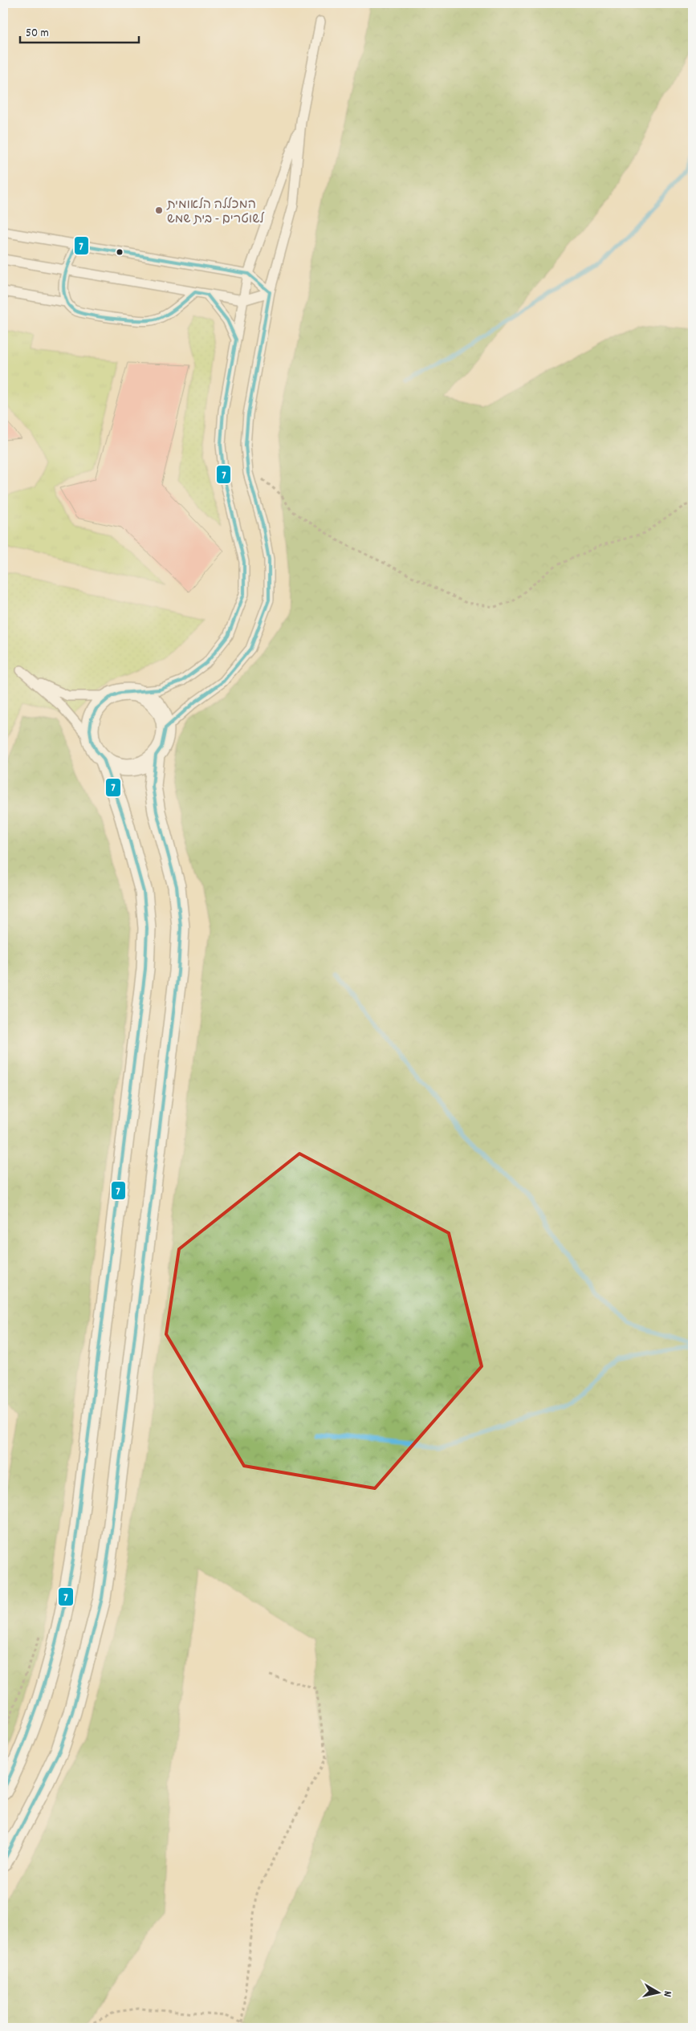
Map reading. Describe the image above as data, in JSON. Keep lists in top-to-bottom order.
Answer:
{
  "places": ["המכללה הלאומית לשוטרים - בית שמש"],
  "lines": ["transit line 7"],
  "scale_bar": "50 m",
  "north": "right"
}
